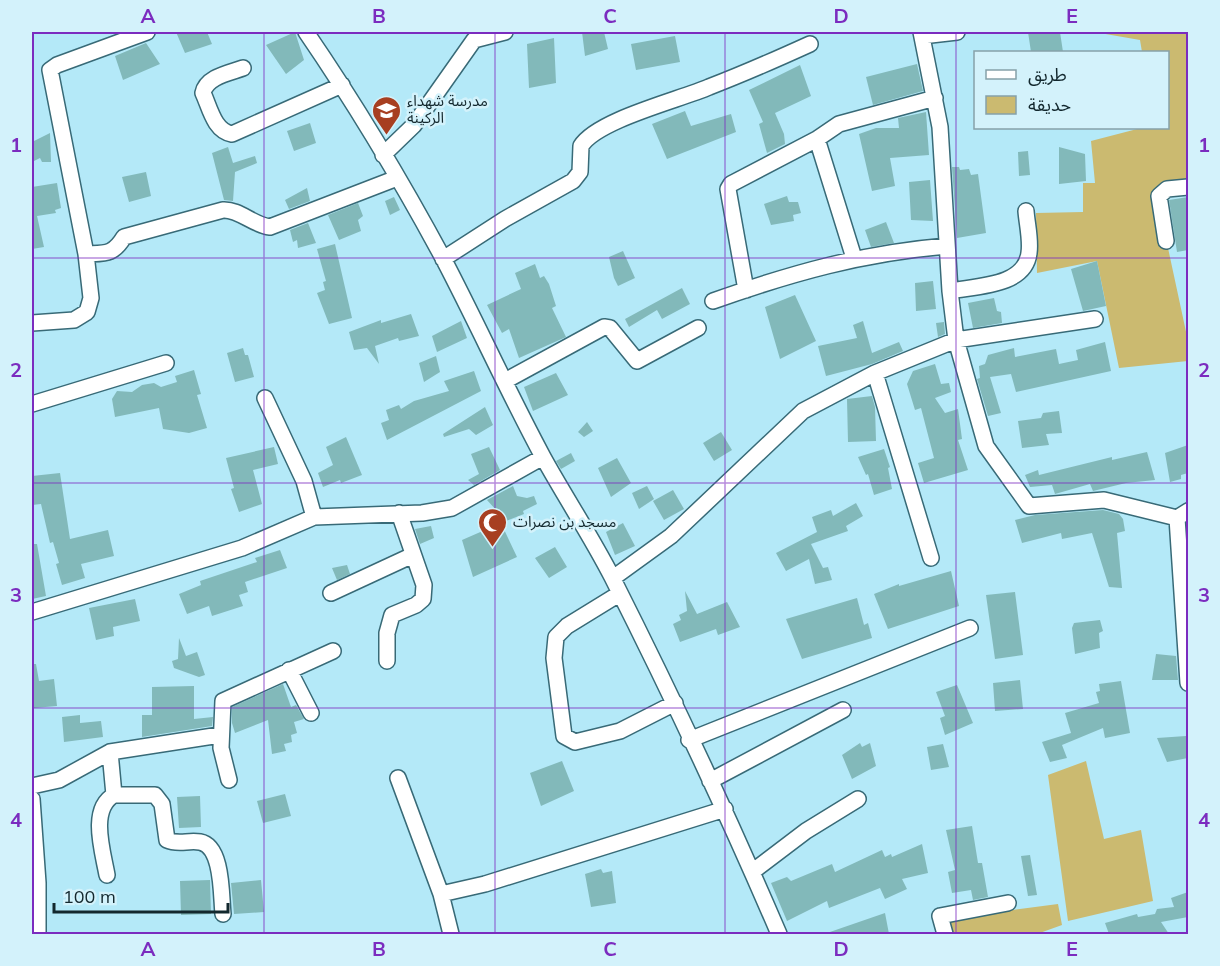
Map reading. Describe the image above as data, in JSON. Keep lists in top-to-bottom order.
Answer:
{
  "places": {
    "school or university": ["مدرسة شهداء الركينة"],
    "mosque": ["مسجد بن نصرات"]
  },
  "legend": ["طريق", "حديقة"],
  "scale_bar": "100 m",
  "grid": {
    "columns": [
      "A",
      "B",
      "C",
      "D",
      "E"
    ],
    "rows": [
      "1",
      "2",
      "3",
      "4"
    ]
  }
}
